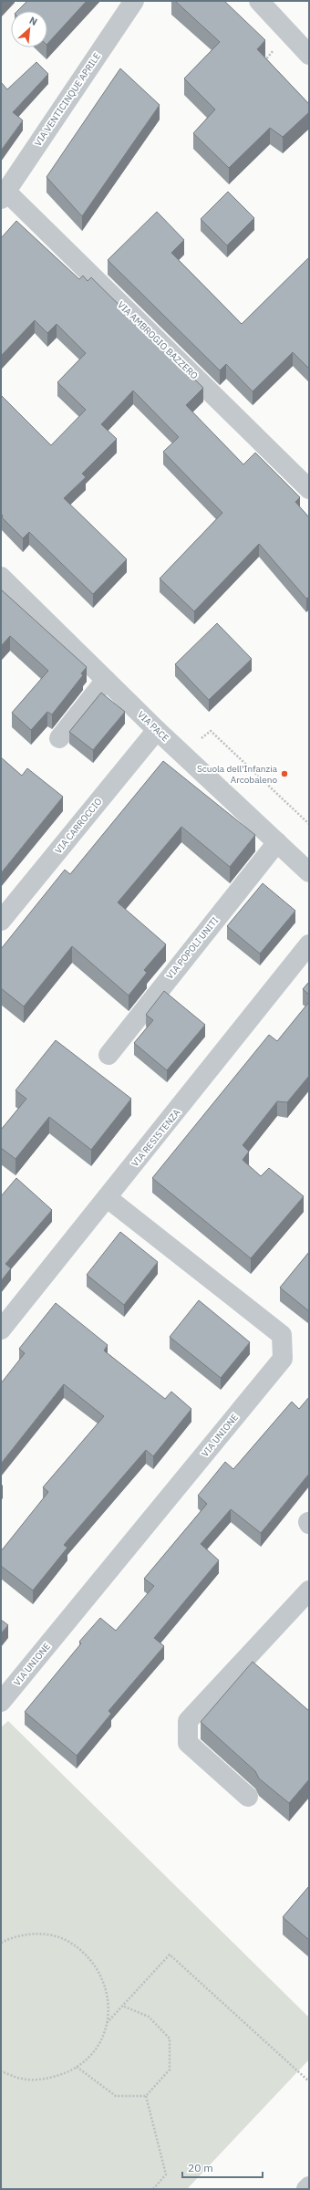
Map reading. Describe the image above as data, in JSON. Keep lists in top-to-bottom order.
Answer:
{
  "streets": {
    "street": [
      "VIA VENTICINQUE APRILE",
      "VIA AMBROGIO BAZZERO",
      "VIA PACE",
      "VIA CARROCCIO",
      "VIA POPOLI UNITI",
      "VIA RESISTENZA",
      "VIA UNIONE"
    ]
  },
  "crossings": [
    ["VIA VENTICINQUE APRILE", "VIA AMBROGIO BAZZERO"],
    ["VIA PACE", "VIA CARROCCIO"],
    ["VIA PACE", "VIA POPOLI UNITI"],
    ["VIA RESISTENZA", "VIA UNIONE"]
  ],
  "places": ["Scuola dell'Infanzia Arcobaleno"],
  "scale_bar": "20 m",
  "north": "top right"
}
